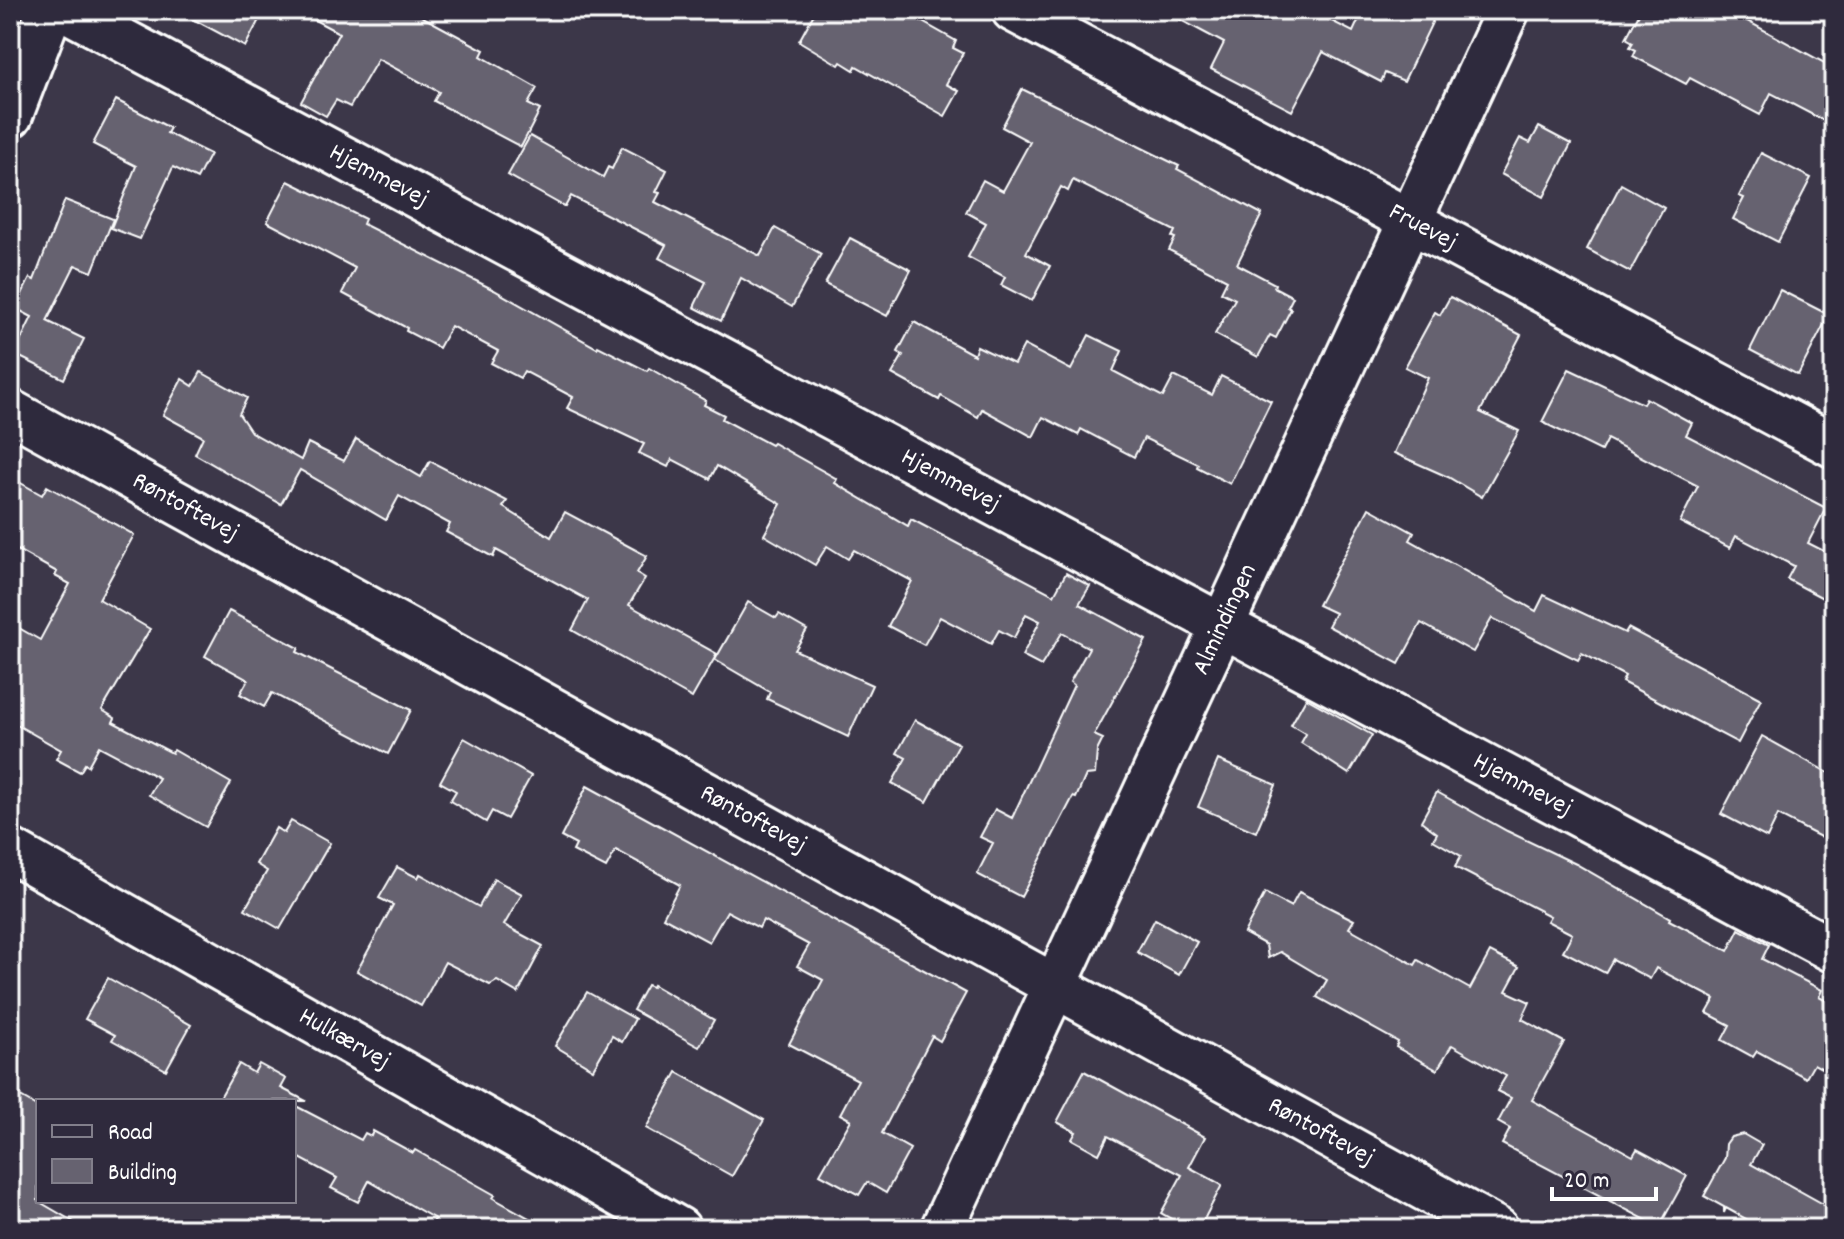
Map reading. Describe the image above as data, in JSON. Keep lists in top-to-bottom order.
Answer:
{
  "streets": {
    "street": [
      "Hjemmevej",
      "Fruevej",
      "Røntoftevej",
      "Almindingen",
      "Hulkærvej"
    ]
  },
  "crossings": [
    ["Hjemmevej", "Almindingen"],
    ["Fruevej", "Almindingen"],
    ["Røntoftevej", "Almindingen"]
  ],
  "legend": ["Road", "Building"],
  "scale_bar": "20 m"
}
